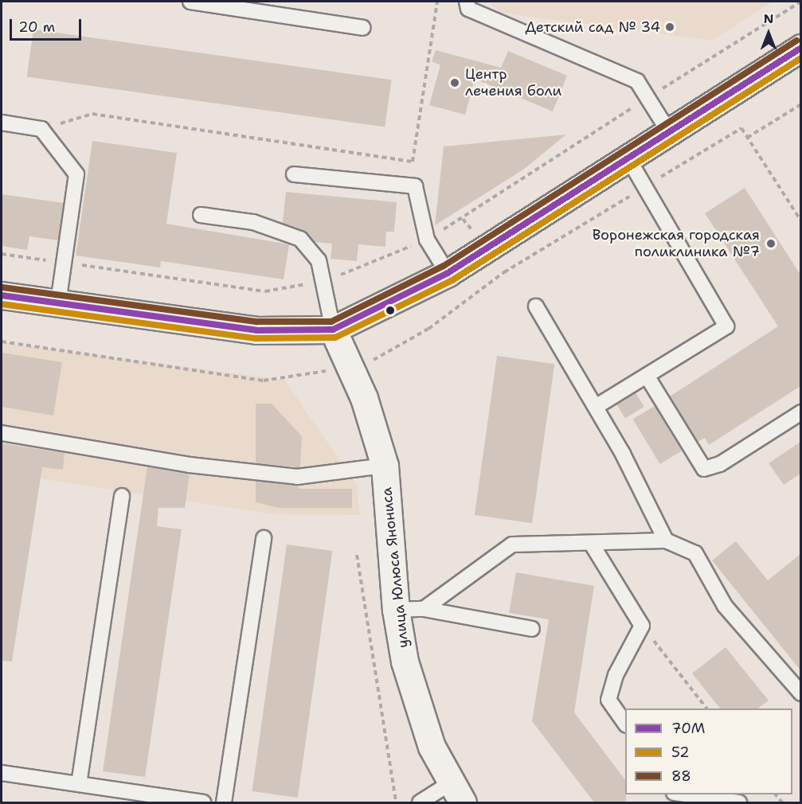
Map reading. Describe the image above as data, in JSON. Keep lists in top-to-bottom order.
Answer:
{
  "streets": {
    "street": ["улица Юлюса Янониса"]
  },
  "places": ["Детский сад № 34", "Центр лечения боли", "Воронежская городская поликлиника №7"],
  "lines": ["transit line 88", "transit line 70М", "transit line 52"],
  "legend": ["70М", "52", "88"],
  "scale_bar": "20 m",
  "north": "top"
}
